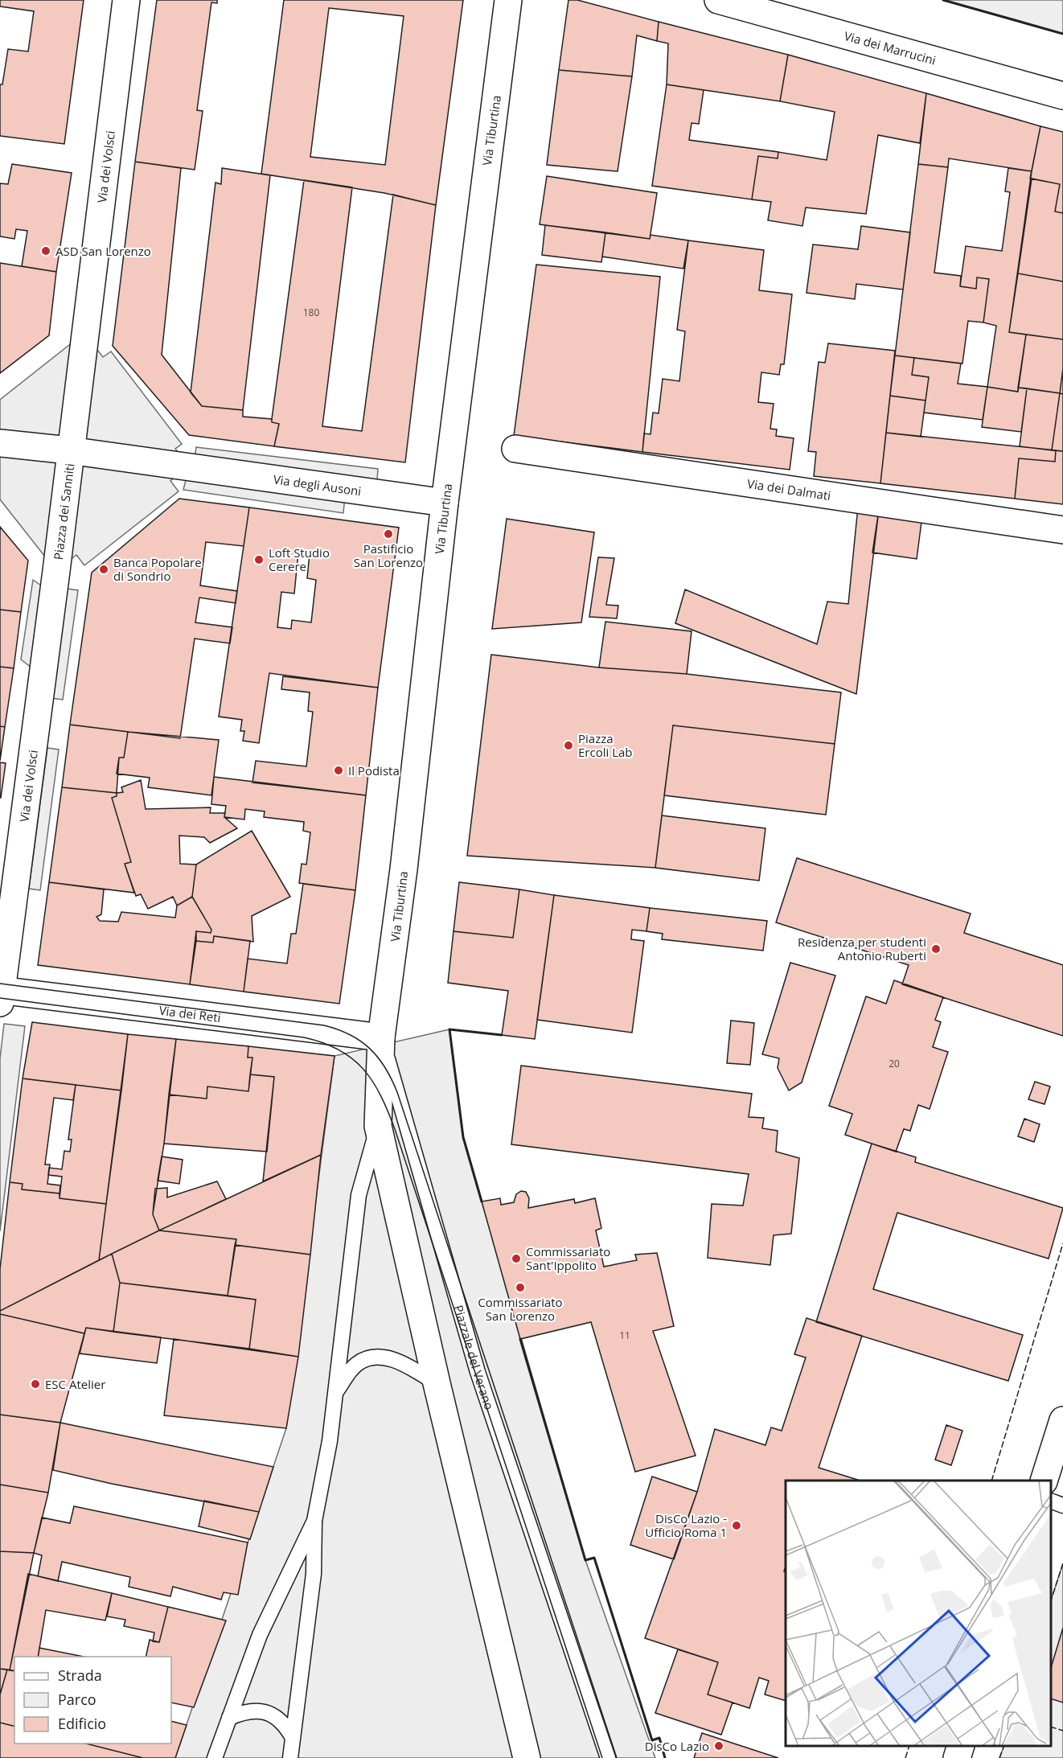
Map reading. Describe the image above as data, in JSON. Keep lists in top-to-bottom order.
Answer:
{
  "streets": {
    "street": [
      "Via dei Marrucini",
      "Via Tiburtina",
      "Via dei Volsci",
      "Via degli Ausoni",
      "Via dei Dalmati",
      "Piazza dei Sanniti",
      "Via dei Reti"
    ],
    "lane": ["Piazzale del Verano"]
  },
  "crossings": [
    ["Via Tiburtina", "Via degli Ausoni"],
    ["Via Tiburtina", "Via dei Reti"],
    ["Via Tiburtina", "Piazzale del Verano"],
    ["Via dei Volsci", "Piazza dei Sanniti"],
    ["Via dei Volsci", "Via dei Reti"],
    ["Via degli Ausoni", "Piazza dei Sanniti"],
    ["Via dei Reti", "Piazzale del Verano"]
  ],
  "places": [
    "ASD San Lorenzo",
    "Pastificio San Lorenzo",
    "Loft Studio Cerere",
    "Banca Popolare di Sondrio",
    "Piazza Ercoli Lab",
    "Il Podista",
    "Residenza per studenti Antonio Ruberti",
    "Commissariato Sant'Ippolito",
    "Commissariato San Lorenzo",
    "ESC Atelier",
    "DisCo Lazio - Ufficio Roma 1",
    "DisCo Lazio"
  ],
  "house_numbers": ["180", "20", "11"],
  "legend": ["Strada", "Parco", "Edificio"]
}
